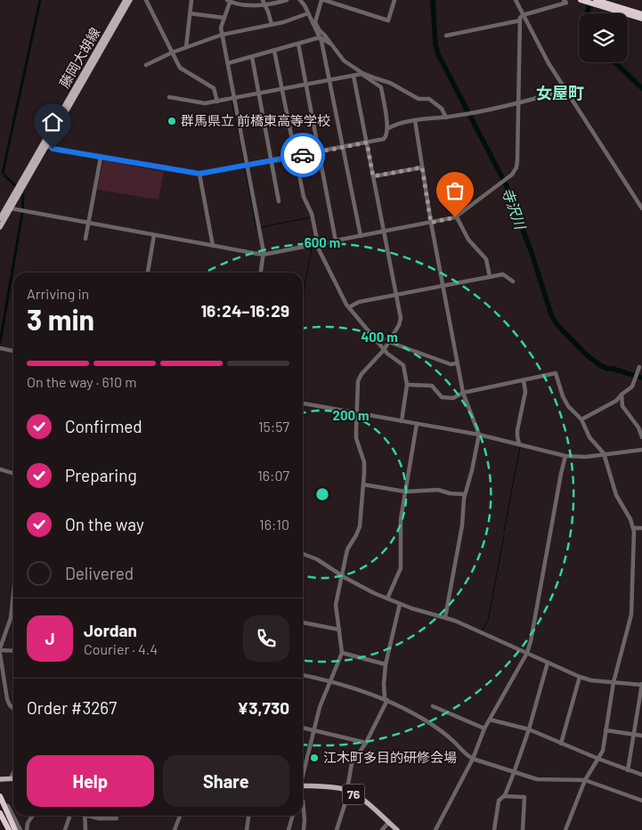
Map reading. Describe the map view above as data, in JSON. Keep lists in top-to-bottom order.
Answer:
{
  "streets": {
    "main road": ["藤岡大胡線", "76"]
  },
  "districts": ["女屋町"],
  "water": ["寺沢川"],
  "places": ["群馬県立 前橋東高等学校", "江木町多目的研修会場"],
  "page": {
    "heading": ["3 min", "Arriving in", "16:24–16:29"],
    "panel": [
      "Jordan",
      "Courier · 4.4",
      "Order #3267",
      "¥3,730"
    ],
    "bar": "On the way · 610 m",
    "list": [
      ["Confirmed", "15:57"],
      ["Preparing", "16:07"],
      ["On the way", "16:10"],
      "Delivered"
    ],
    "round": "J",
    "buttons": ["Help", "Share"]
  },
  "rings": ["600 m", "400 m", "200 m"]
}
